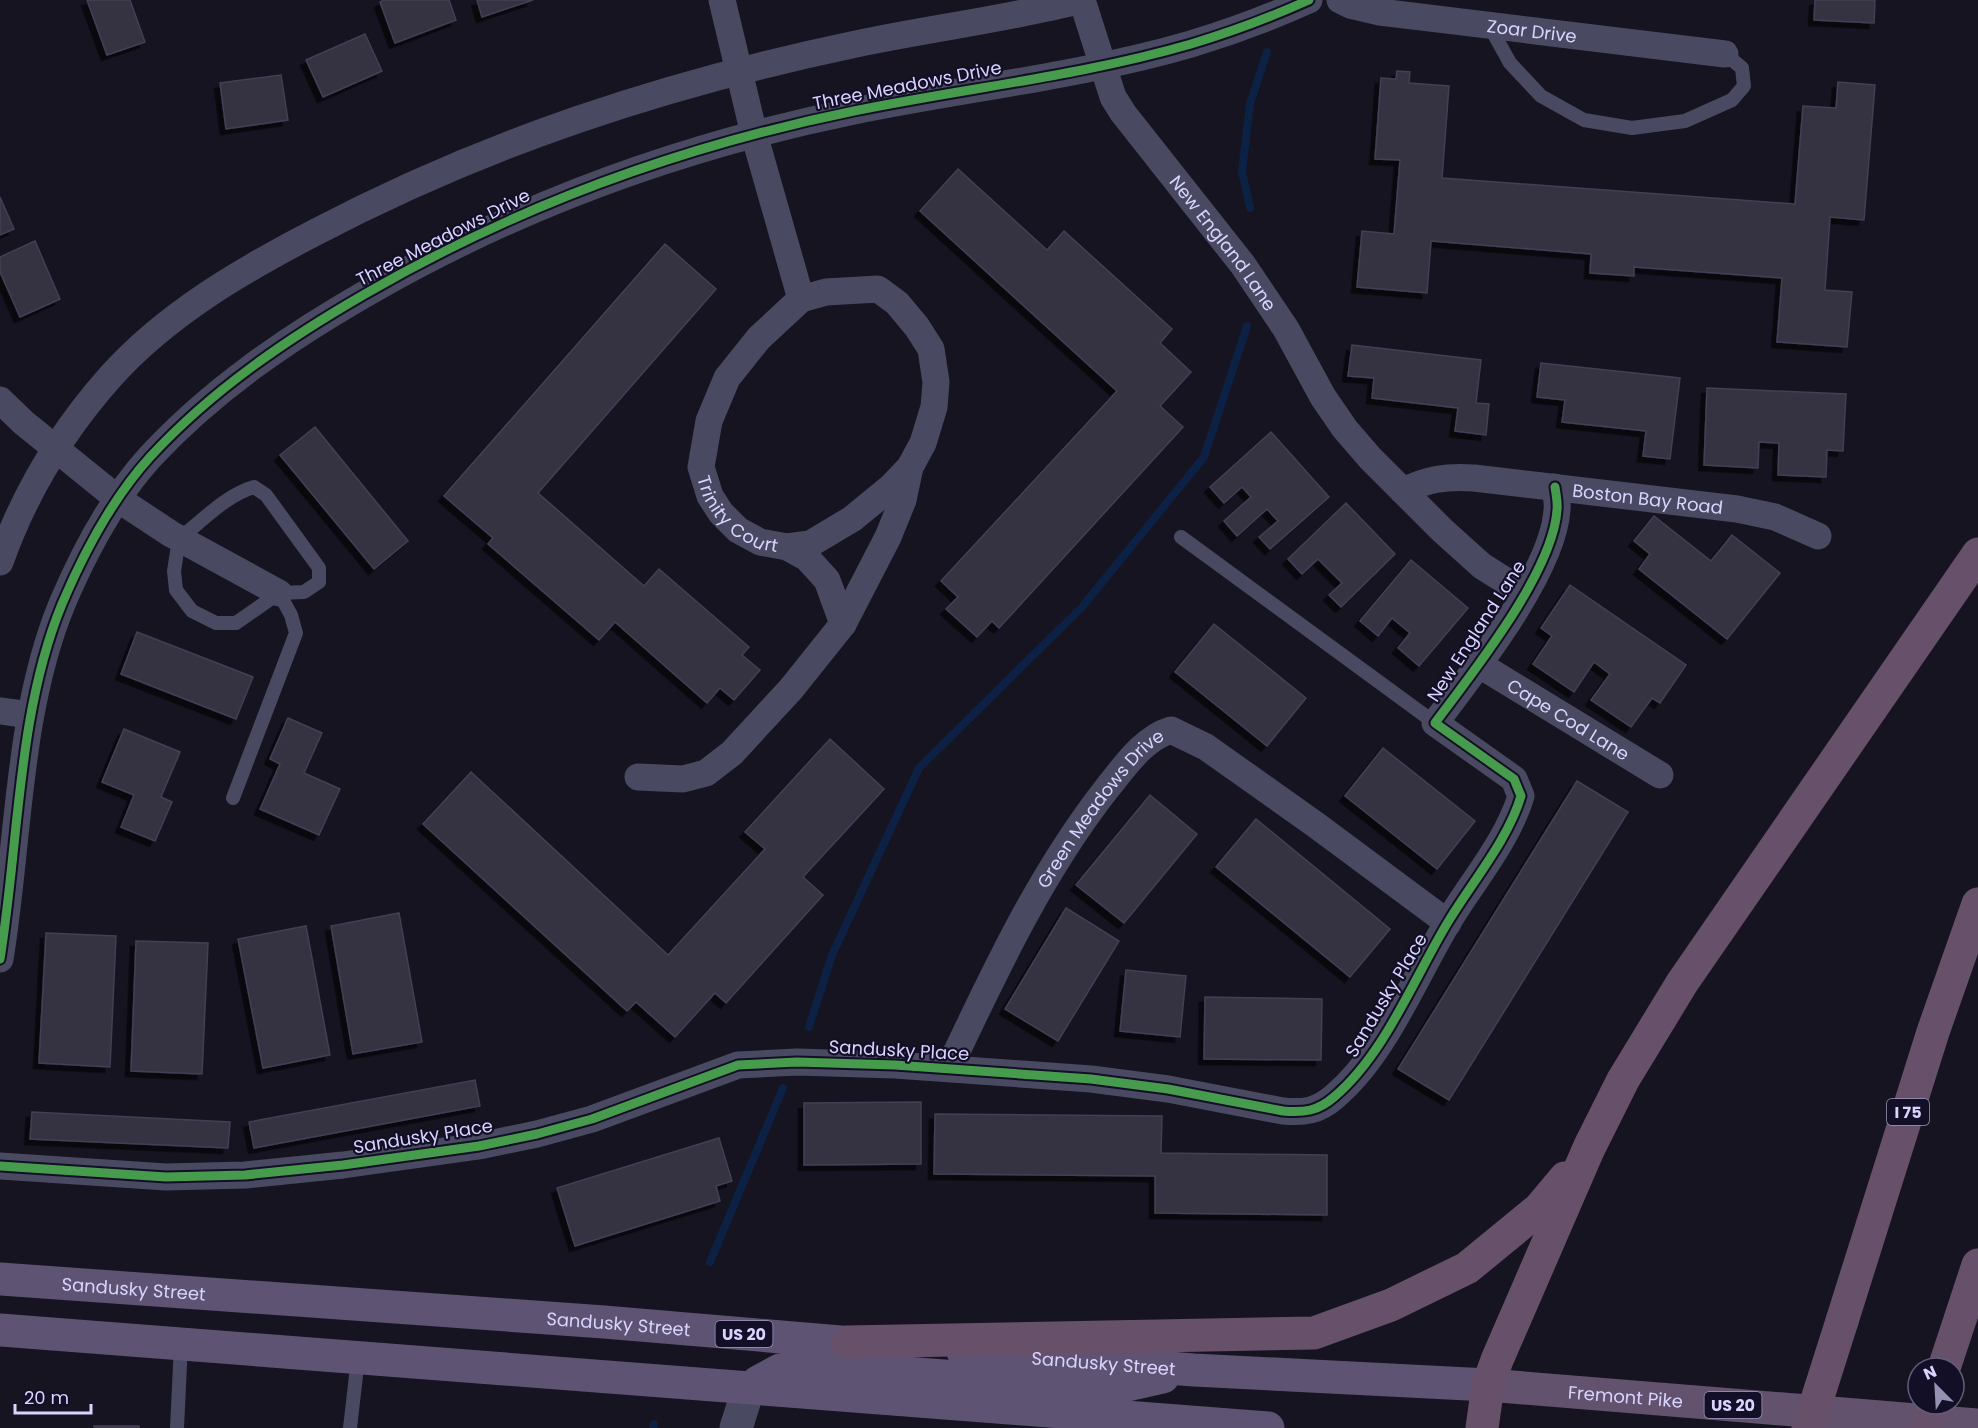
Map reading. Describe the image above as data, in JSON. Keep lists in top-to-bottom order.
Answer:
{
  "streets": {
    "highway": ["I 75", "US 20", "Fremont Pike"],
    "main road": ["Sandusky Street"],
    "street": [
      "Zoar Drive",
      "Three Meadows Drive",
      "New England Lane",
      "Boston Bay Road",
      "Trinity Court",
      "Cape Cod Lane",
      "Green Meadows Drive",
      "Sandusky Place"
    ]
  },
  "crossings": [
    ["Three Meadows Drive", "New England Lane"],
    ["New England Lane", "Boston Bay Road"],
    ["New England Lane", "Cape Cod Lane"],
    ["New England Lane", "Sandusky Place"],
    ["Green Meadows Drive", "Sandusky Place"],
    ["Sandusky Street", "Fremont Pike"]
  ],
  "scale_bar": "20 m",
  "north": "top left"
}
